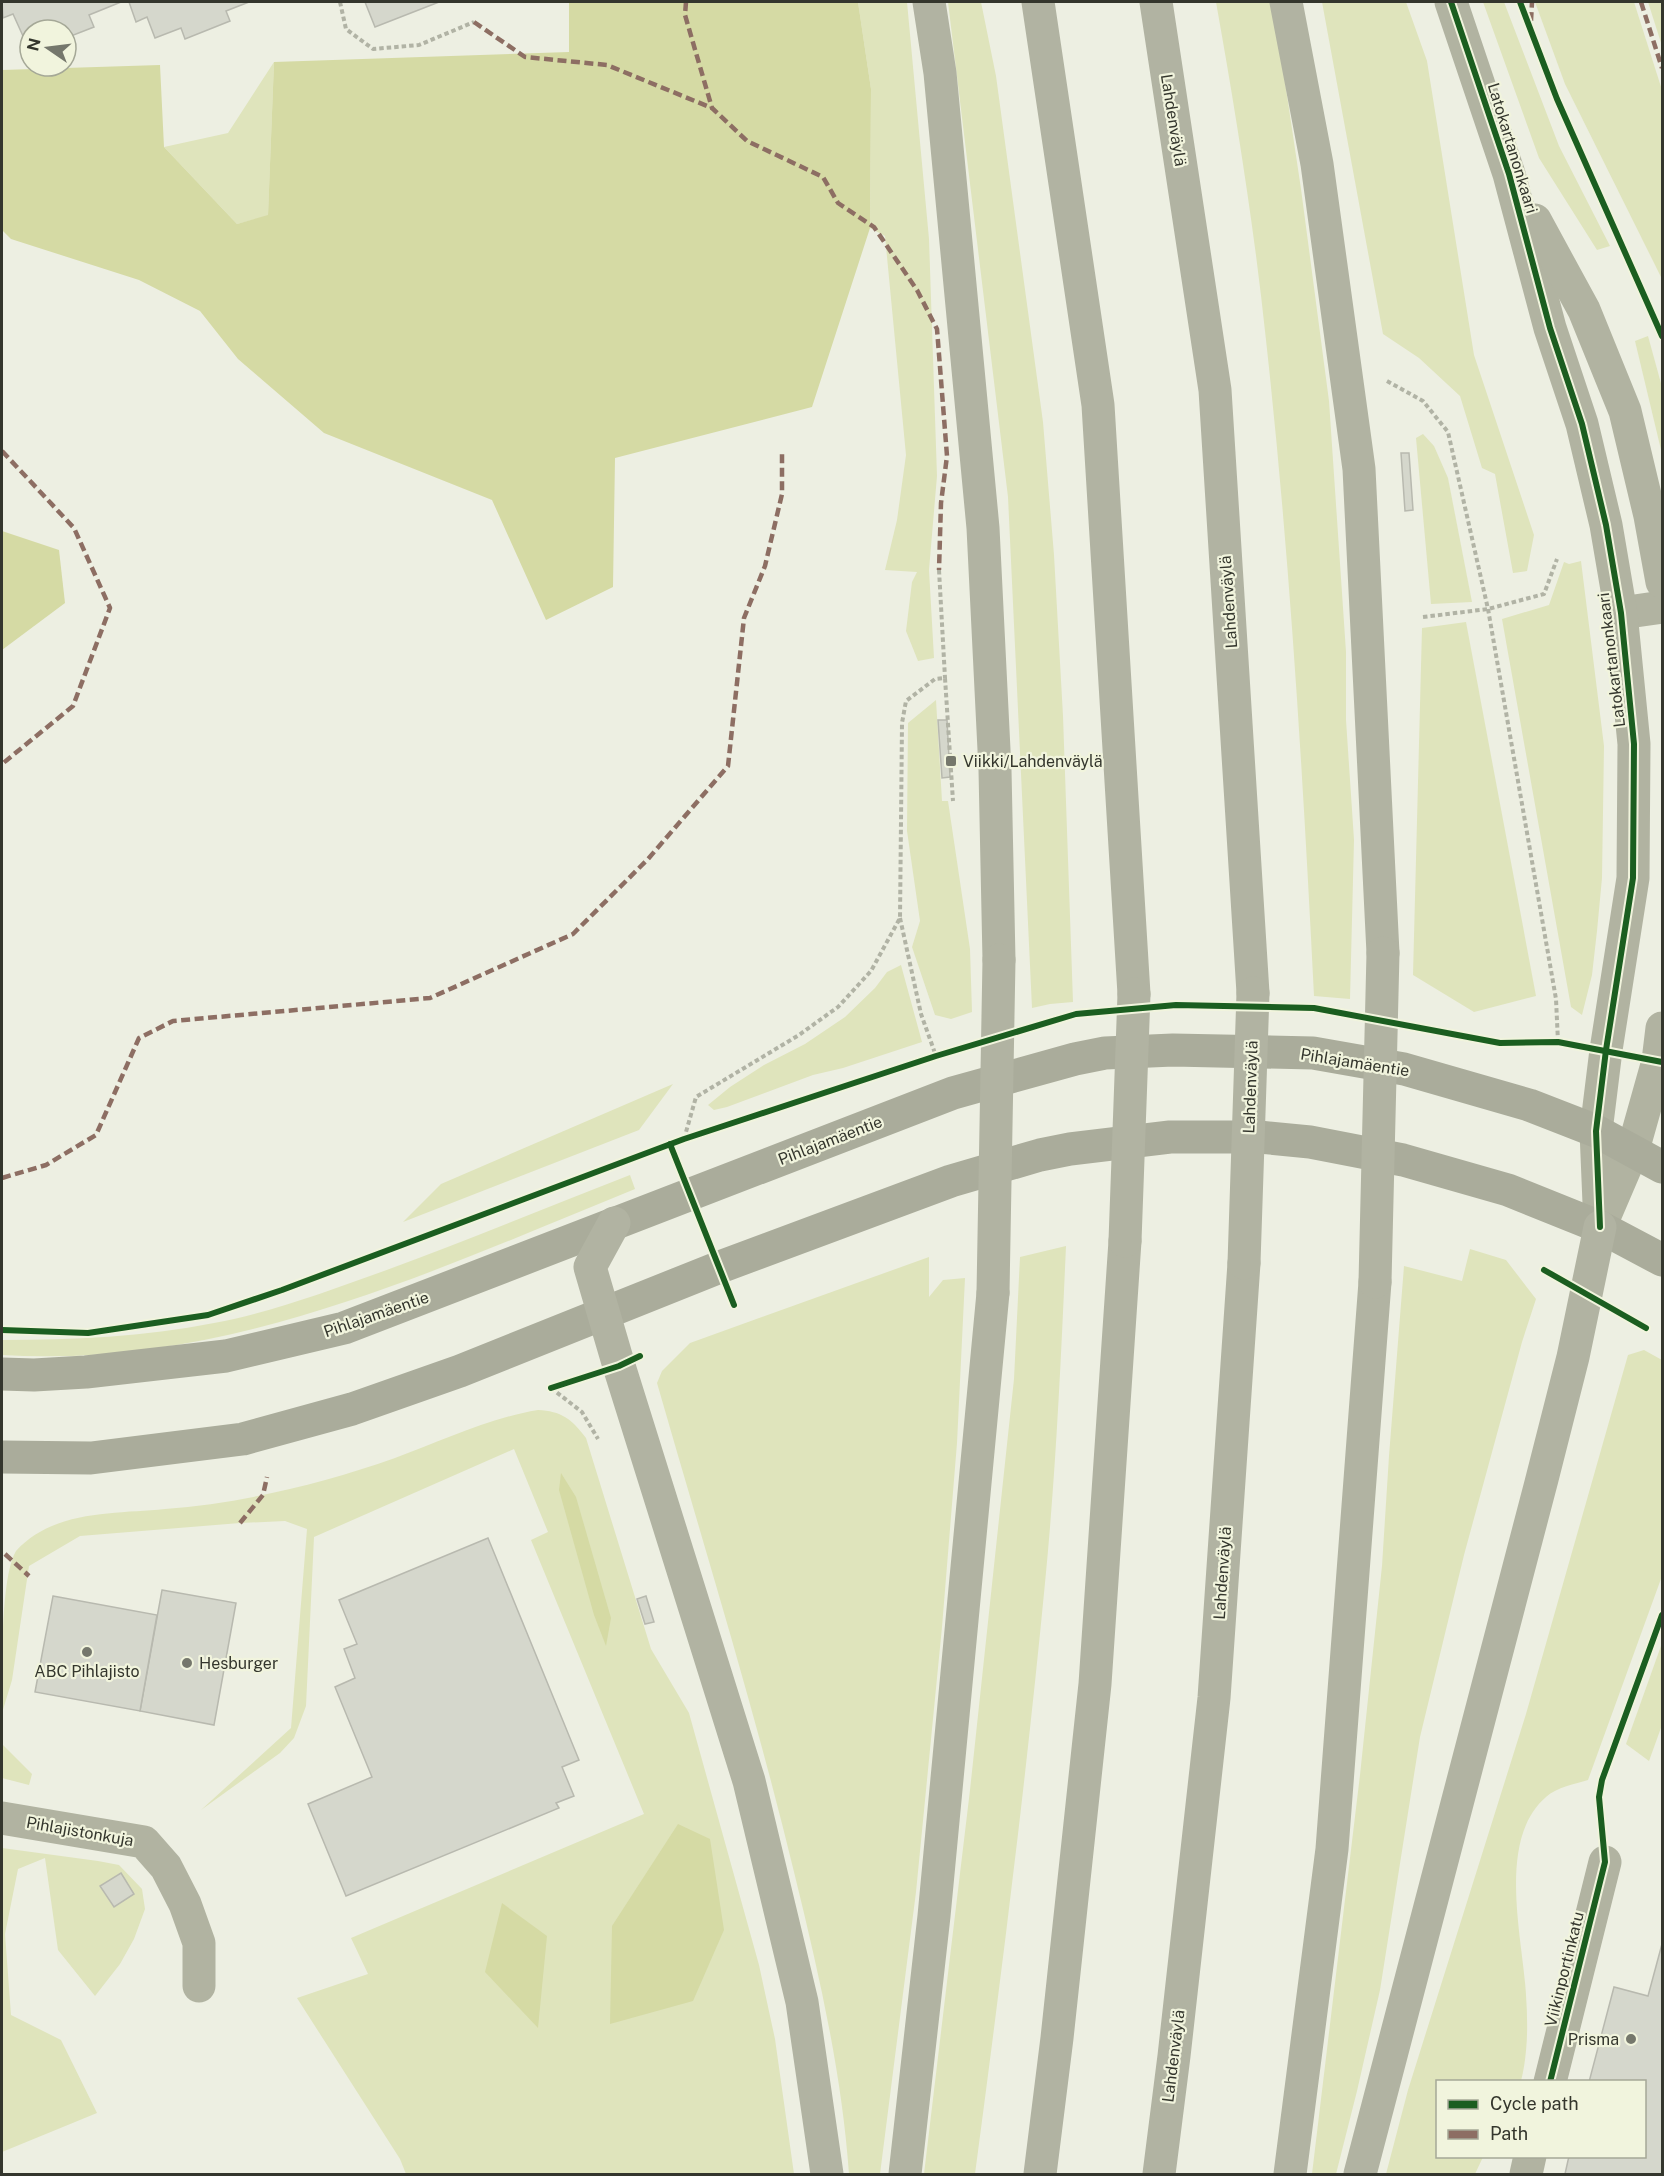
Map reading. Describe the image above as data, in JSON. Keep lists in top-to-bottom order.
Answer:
{
  "streets": {
    "highway": ["Lahdenväylä"],
    "main road": ["Pihlajamäentie"],
    "street": ["Latokartanonkaari", "Pihlajistonkuja", "Viikinportinkatu"]
  },
  "crossings": [
    ["Latokartanonkaari", "Pihlajamäentie"]
  ],
  "places": {
    "transit": ["Viikki/Lahdenväylä"],
    "other": ["ABC Pihlajisto", "Hesburger", "Prisma"]
  },
  "legend": ["Cycle path", "Path"],
  "north": "left"
}
